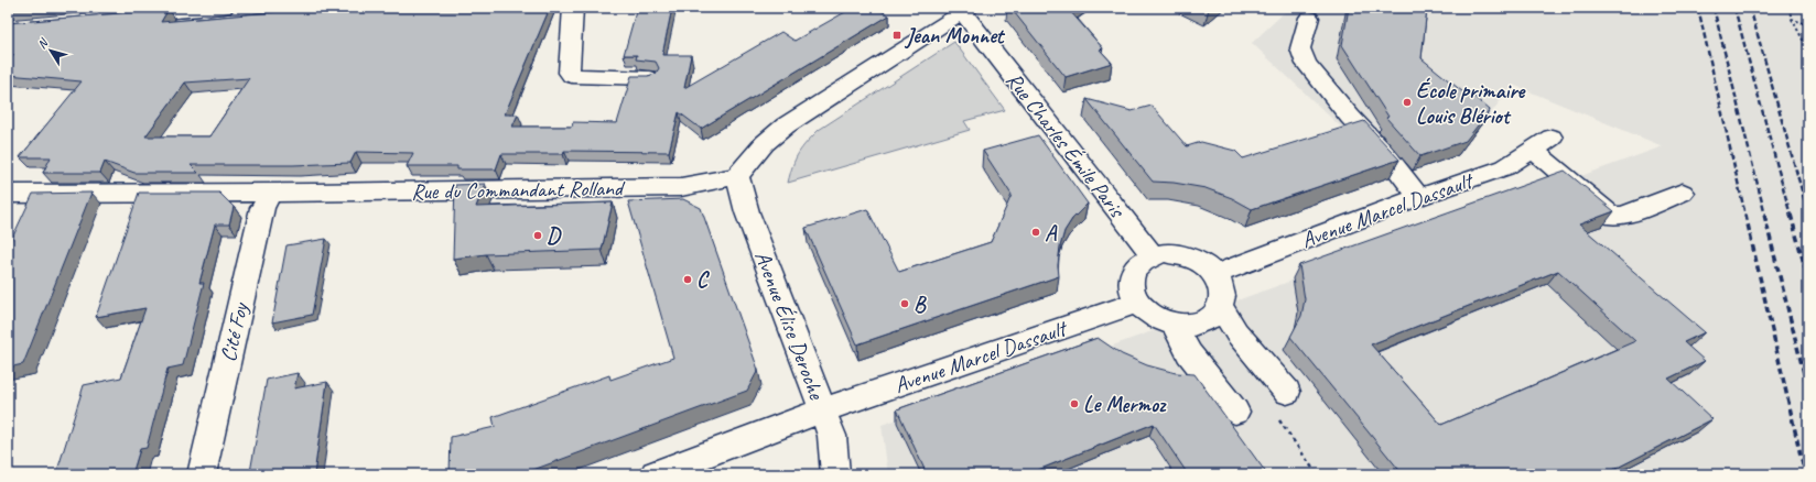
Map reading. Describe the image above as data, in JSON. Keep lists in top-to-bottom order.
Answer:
{
  "streets": {
    "street": [
      "Rue Charles Émile Paris",
      "Rue du Commandant Rolland",
      "Avenue Marcel Dassault",
      "Avenue Élise Deroche",
      "Cité Foy"
    ]
  },
  "crossings": [
    ["Rue Charles Émile Paris", "Avenue Marcel Dassault"],
    ["Rue du Commandant Rolland", "Avenue Élise Deroche"],
    ["Rue du Commandant Rolland", "Cité Foy"],
    ["Avenue Marcel Dassault", "Avenue Élise Deroche"]
  ],
  "places": {
    "transit": ["Jean Monnet"],
    "other": [
      "École primaire Louis Blériot",
      "A",
      "D",
      "C",
      "B",
      "Le Mermoz"
    ]
  },
  "north": "top left"
}
